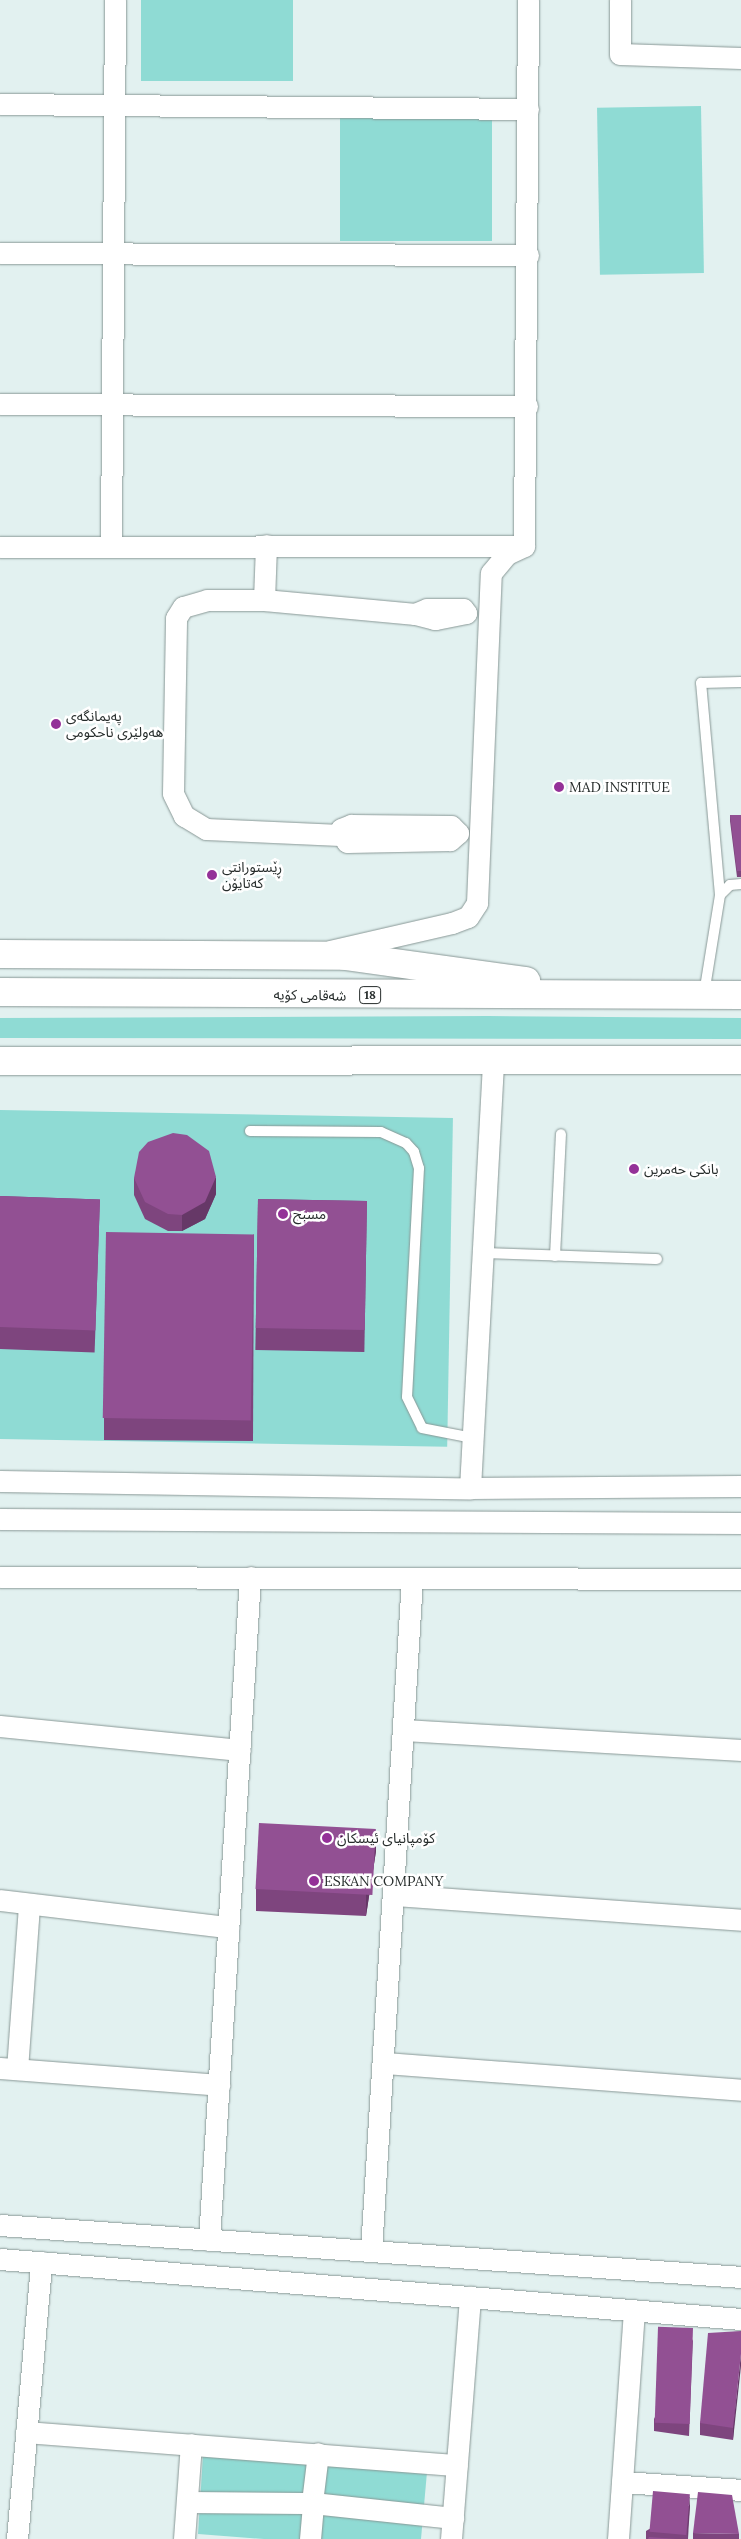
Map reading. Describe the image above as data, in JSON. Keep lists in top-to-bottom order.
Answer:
{
  "streets": {
    "highway": ["شەقامی کۆیە", "18"]
  },
  "places": [
    "پەیمانگەی هەولێری ناحکومی",
    "MAD INSTITUE",
    "ڕێستورانتی کەتایۆن",
    "بانكی حه‌مرین",
    "مسبح",
    "کۆمپانیای ئیسکان",
    "ESKAN COMPANY"
  ]
}
